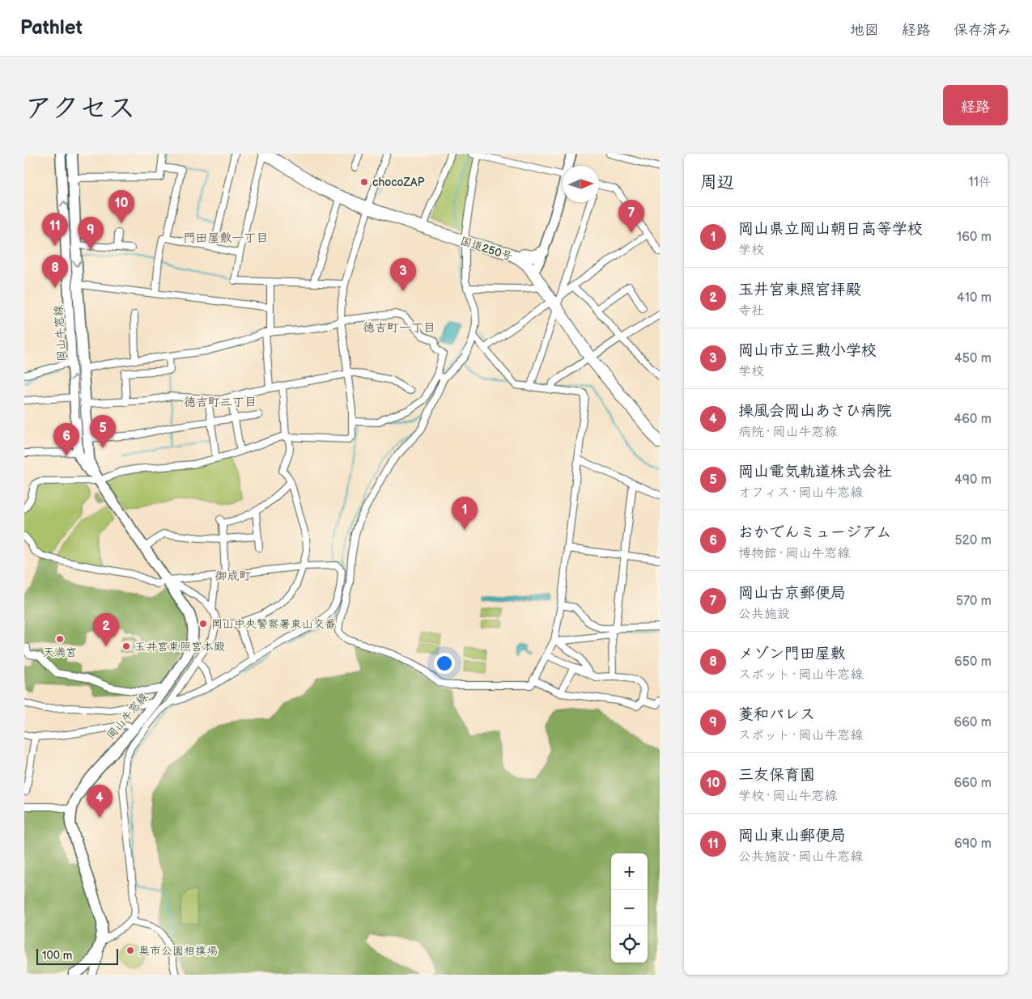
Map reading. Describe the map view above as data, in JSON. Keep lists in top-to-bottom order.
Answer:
{
  "streets": {
    "highway": ["国道250号"],
    "main road": ["岡山牛窓線"]
  },
  "districts": [
    "門田屋敷一丁目",
    "徳吉町一丁目",
    "徳吉町二丁目",
    "御成町"
  ],
  "places": [
    "chocoZAP",
    "岡山中央警察署東山交番",
    "天満宮",
    "玉井宮東照宮本殿",
    "奥市公園相撲場"
  ],
  "scale_bar": "100 m",
  "north": "right",
  "page": {
    "header": "Pathlet",
    "nav": ["地図", "経路", "保存済み"],
    "title": "アクセス",
    "buttons": "経路",
    "heading": ["周辺", "11件"],
    "pins": [
      "10",
      "7",
      "11",
      "9",
      "8",
      "3",
      "5",
      "6",
      "1",
      "2",
      "4"
    ],
    "list": [
      {
        "mark": "1",
        "name": "岡山県立岡山朝日高等学校",
        "note": "学校",
        "value": "160 m"
      },
      {
        "mark": "2",
        "name": "玉井宮東照宮拝殿",
        "note": "寺社",
        "value": "410 m"
      },
      {
        "mark": "3",
        "name": "岡山市立三勲小学校",
        "note": "学校",
        "value": "450 m"
      },
      {
        "mark": "4",
        "name": "操風会岡山あさひ病院",
        "note": "病院 · 岡山牛窓線",
        "value": "460 m"
      },
      {
        "mark": "5",
        "name": "岡山電気軌道株式会社",
        "note": "オフィス · 岡山牛窓線",
        "value": "490 m"
      },
      {
        "mark": "6",
        "name": "おかでんミュージアム",
        "note": "博物館 · 岡山牛窓線",
        "value": "520 m"
      },
      {
        "mark": "7",
        "name": "岡山古京郵便局",
        "note": "公共施設",
        "value": "570 m"
      },
      {
        "mark": "8",
        "name": "メゾン門田屋敷",
        "note": "スポット · 岡山牛窓線",
        "value": "650 m"
      },
      {
        "mark": "9",
        "name": "菱和パレス",
        "note": "スポット · 岡山牛窓線",
        "value": "660 m"
      },
      {
        "mark": "10",
        "name": "三友保育園",
        "note": "学校 · 岡山牛窓線",
        "value": "660 m"
      },
      {
        "mark": "11",
        "name": "岡山東山郵便局",
        "note": "公共施設 · 岡山牛窓線",
        "value": "690 m"
      }
    ],
    "map_buttons": ["+", "−"],
    "scale": "100 m"
  }
}
